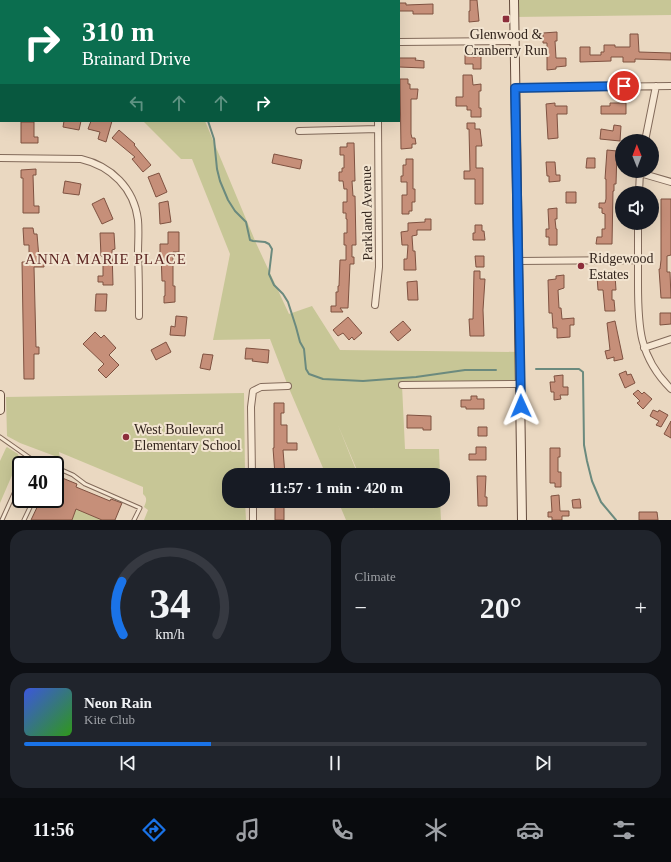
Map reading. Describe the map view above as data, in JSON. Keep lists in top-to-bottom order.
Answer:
{
  "streets": {
    "street": ["Parkland Avenue"]
  },
  "districts": ["ANNA MARIE PLACE"],
  "places": {
    "transit": ["Glenwood & Cranberry Run"],
    "other": ["Ridgewood Estates", "West Boulevard Elementary School"]
  },
  "north": "top",
  "page": {
    "turn": ["310 m", "Brainard Drive"],
    "limit": "40",
    "trip": "11:57 · 1 min · 420 m",
    "tile": "Climate",
    "heat": ["−", "20°", "+"],
    "song": ["Neon Rain", "Kite Club"],
    "tabs": "11:56",
    "gauge": ["34", "km/h"]
  }
}
